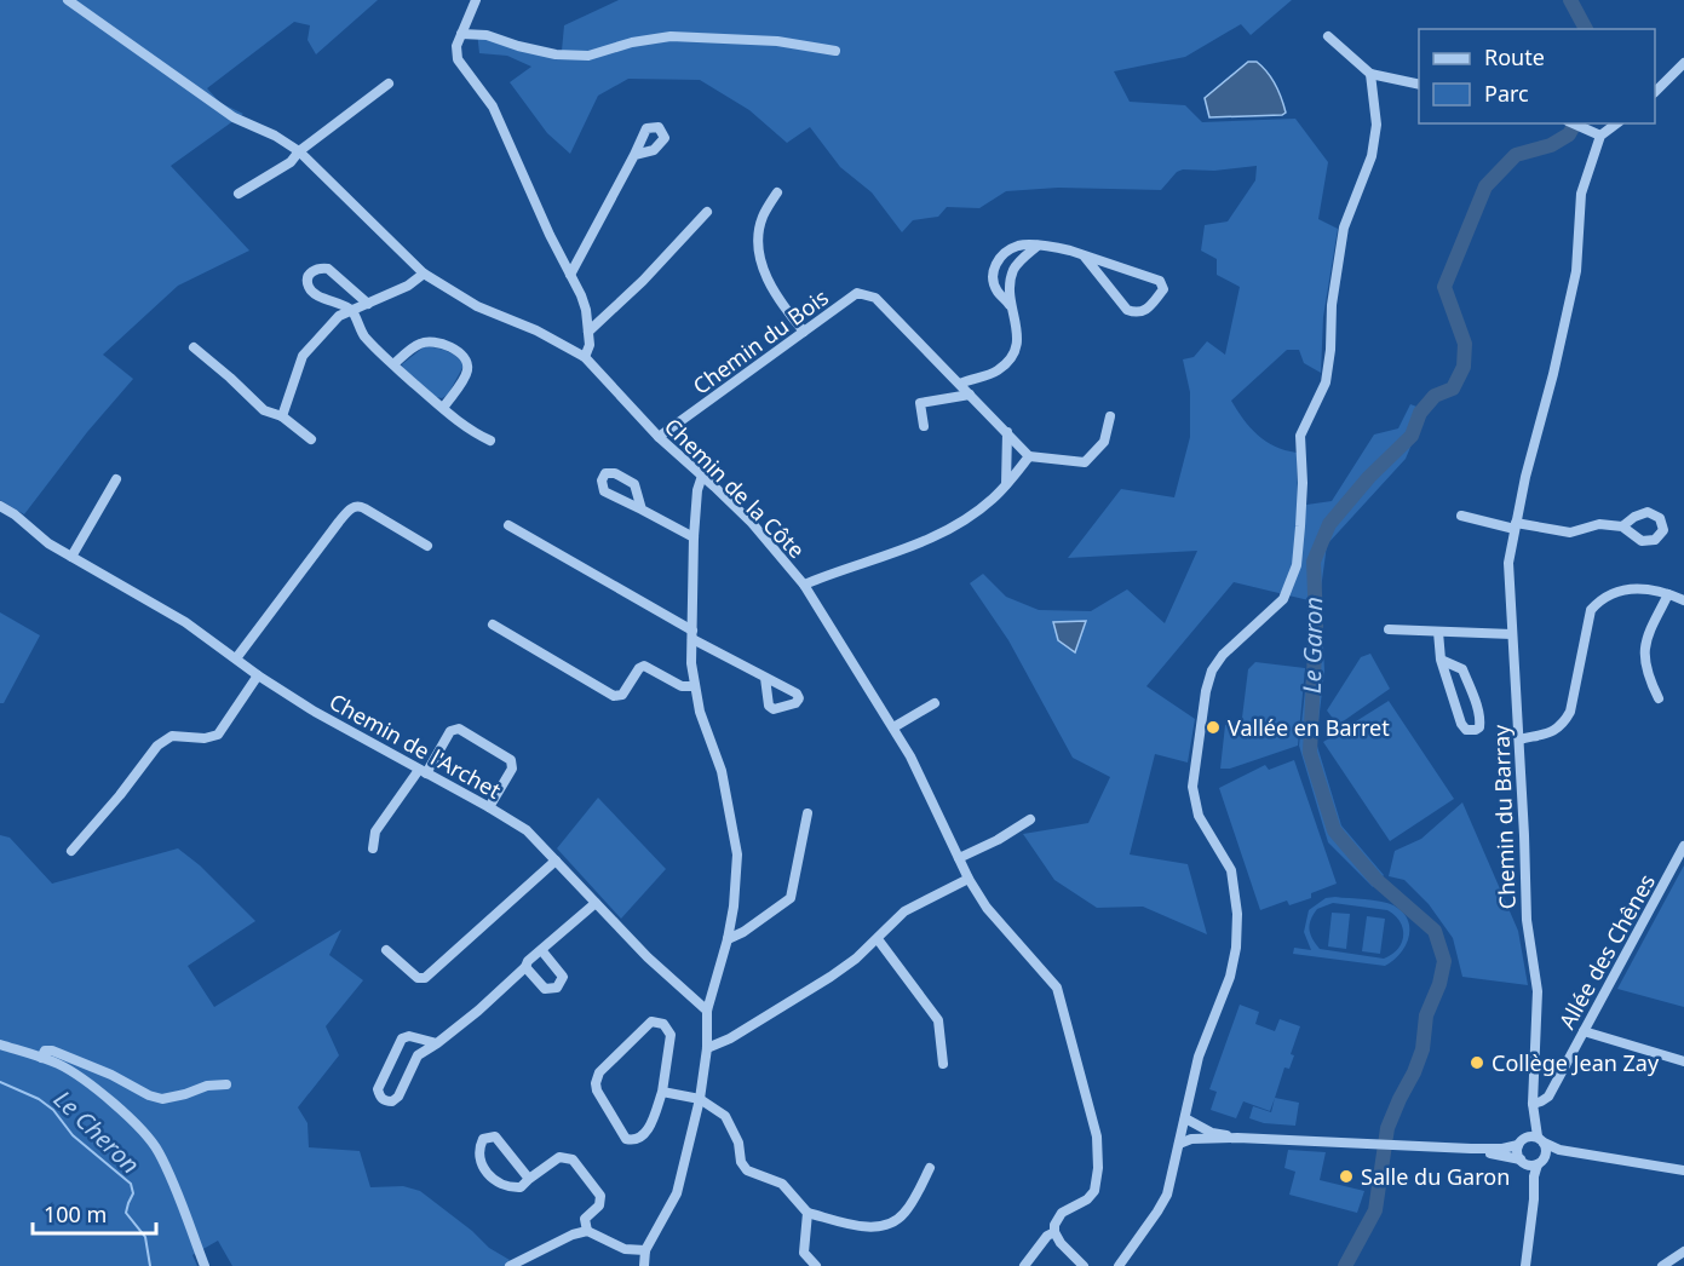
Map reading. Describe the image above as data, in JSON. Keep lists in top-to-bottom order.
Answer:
{
  "streets": {
    "street": [
      "Chemin du Bois",
      "Chemin de la Côte",
      "Chemin de l'Archet",
      "Chemin du Barray",
      "Allée des Chênes"
    ]
  },
  "crossings": [
    ["Chemin du Bois", "Chemin de la Côte"],
    ["Chemin du Barray", "Allée des Chênes"]
  ],
  "water": ["Le Garon", "Le Cheron"],
  "places": ["Vallée en Barret", "Collège Jean Zay", "Salle du Garon"],
  "legend": ["Route", "Parc"],
  "scale_bar": "100 m"
}
